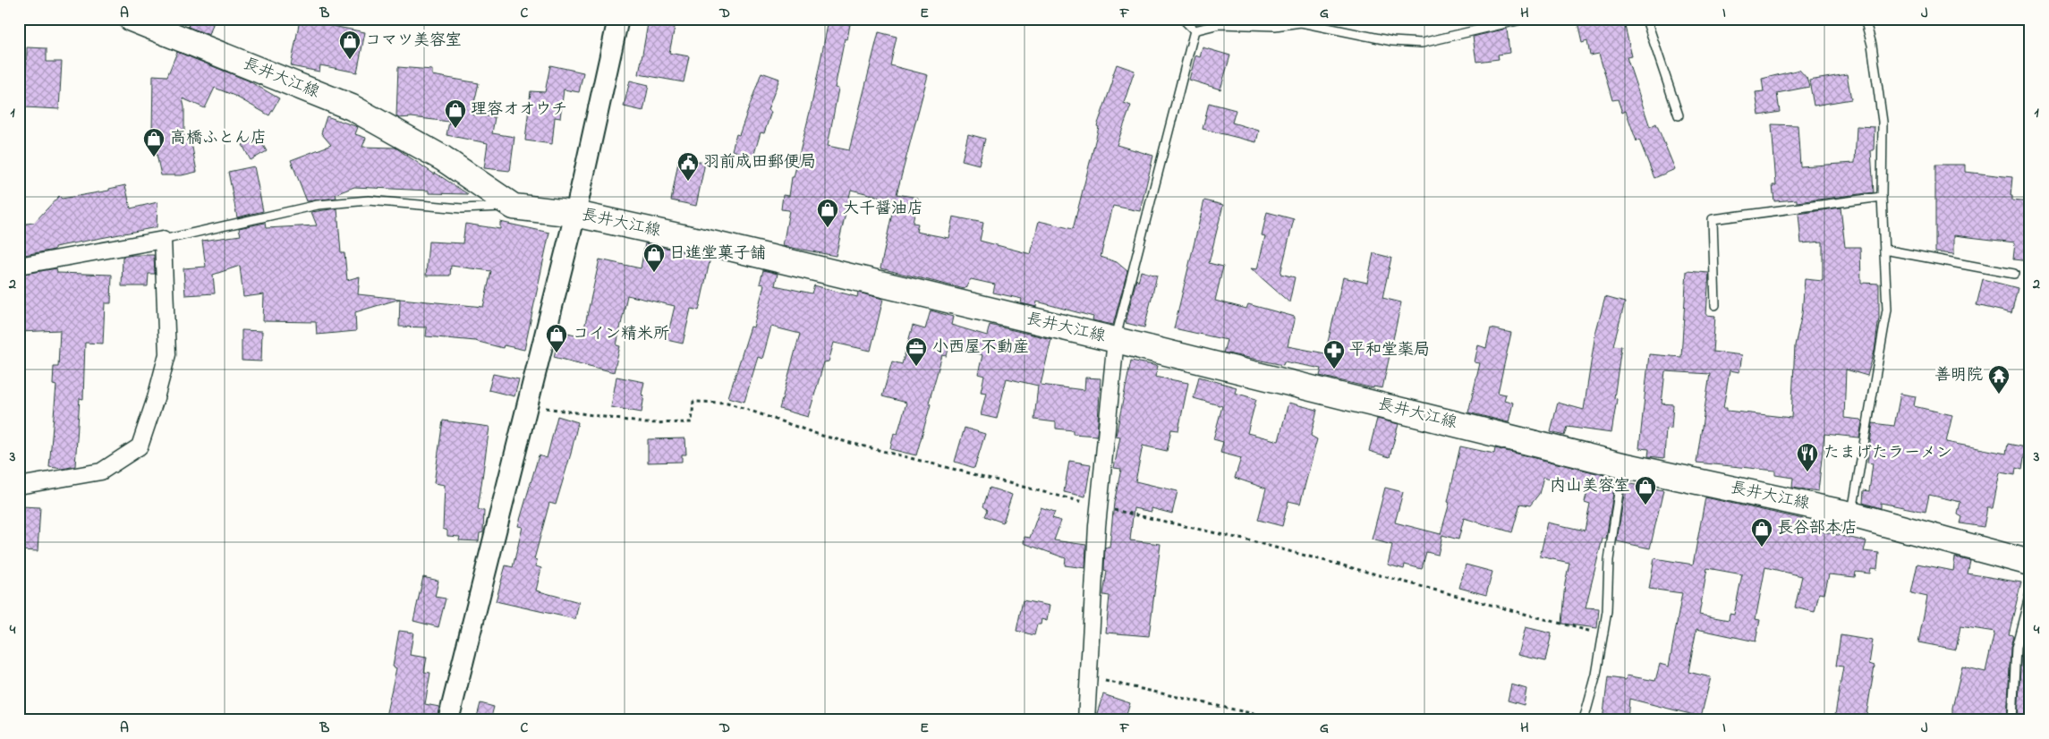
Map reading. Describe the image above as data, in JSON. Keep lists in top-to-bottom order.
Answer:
{
  "streets": {
    "main road": ["長井大江線"]
  },
  "places": {
    "shop": [
      "コマツ美容室",
      "理容オオウチ",
      "高橋ふとん店",
      "大千醤油店",
      "日進堂菓子舗",
      "コイン精米所",
      "内山美容室",
      "長谷部本店"
    ],
    "public building": ["羽前成田郵便局"],
    "office": ["小西屋不動産"],
    "pharmacy": ["平和堂薬局"],
    "temple": ["善明院"],
    "restaurant": ["たまげたラーメン"]
  },
  "grid": {
    "columns": [
      "A",
      "B",
      "C",
      "D",
      "E",
      "F",
      "G",
      "H",
      "I",
      "J"
    ],
    "rows": [
      "1",
      "2",
      "3",
      "4"
    ]
  }
}
